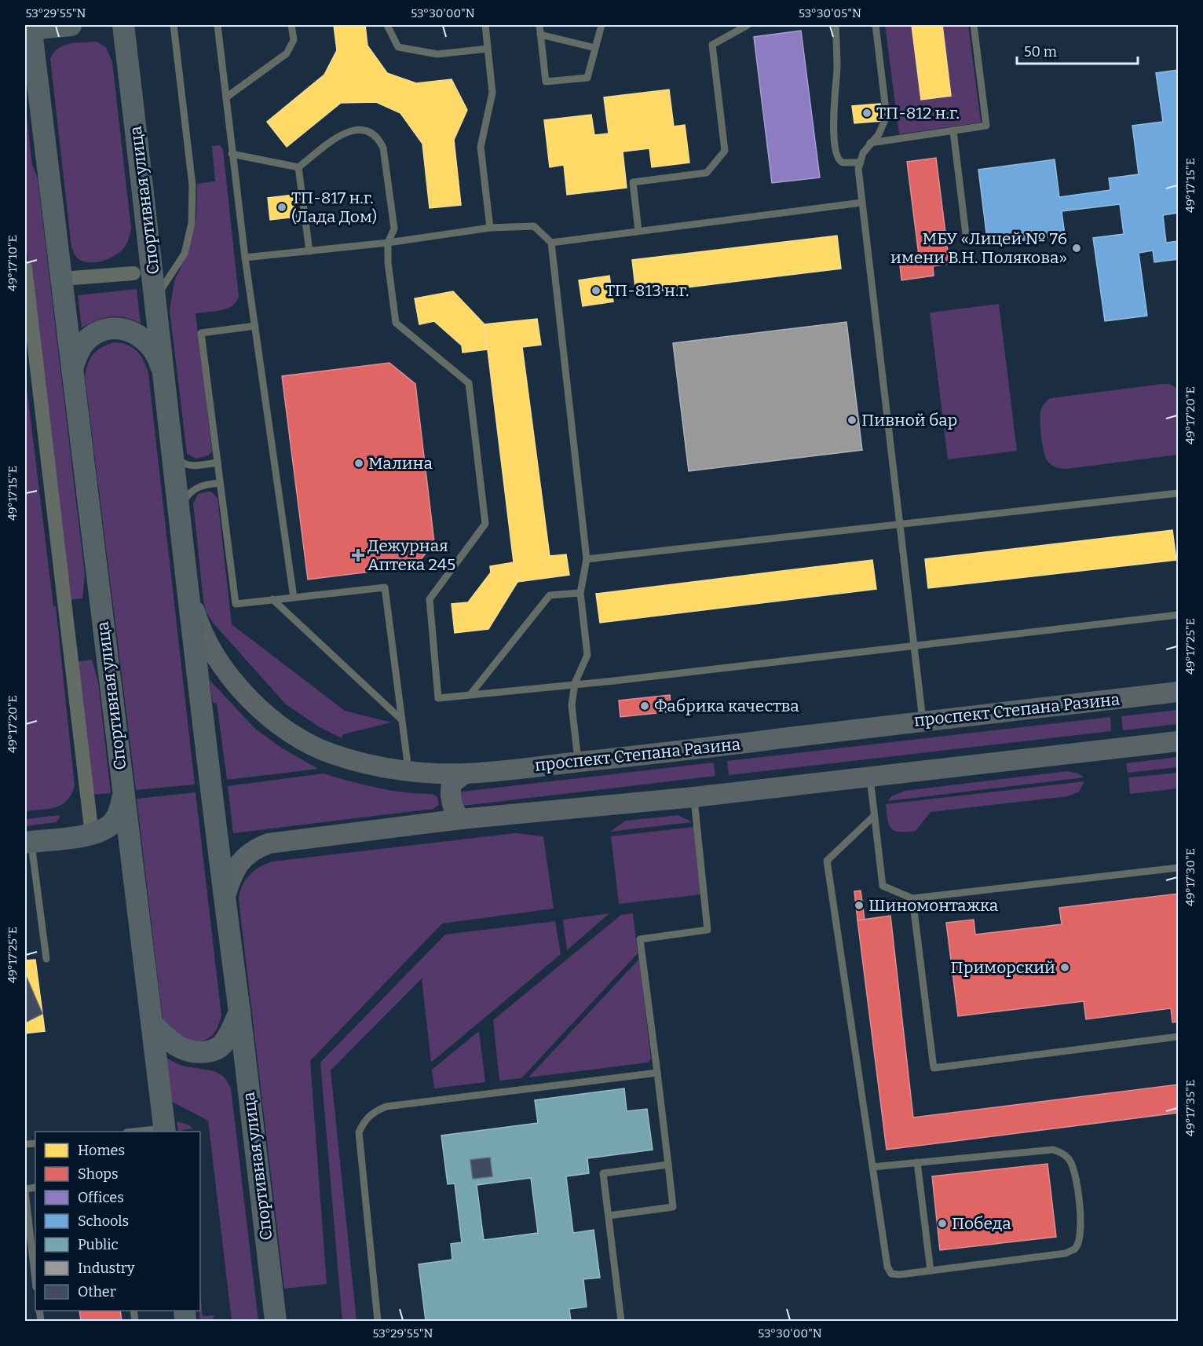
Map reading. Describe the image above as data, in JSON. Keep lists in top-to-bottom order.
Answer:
{
  "streets": {
    "main road": ["Спортивная улица", "проспект Степана Разина"]
  },
  "crossings": [
    ["Спортивная улица", "проспект Степана Разина"]
  ],
  "places": {
    "other": [
      "ТП-812 н.г.",
      "ТП-817 н.г. (Лада Дом)",
      "МБУ «Лицей № 76 имени В.Н. Полякова»",
      "ТП-813 н.г.",
      "Пивной бар",
      "Малина",
      "Фабрика качества",
      "Шиномонтажка",
      "Приморский",
      "Победа"
    ],
    "health": ["Дежурная Аптека 245"]
  },
  "legend": [
    "Homes",
    "Shops",
    "Offices",
    "Schools",
    "Public",
    "Industry",
    "Other"
  ],
  "scale_bar": "50 m",
  "coordinates": [
    "53°29'55\"N",
    "53°30'00\"N",
    "53°30'05\"N",
    "49°17'15\"E",
    "49°17'10\"E",
    "49°17'20\"E",
    "49°17'25\"E",
    "49°17'30\"E",
    "49°17'35\"E"
  ]
}
